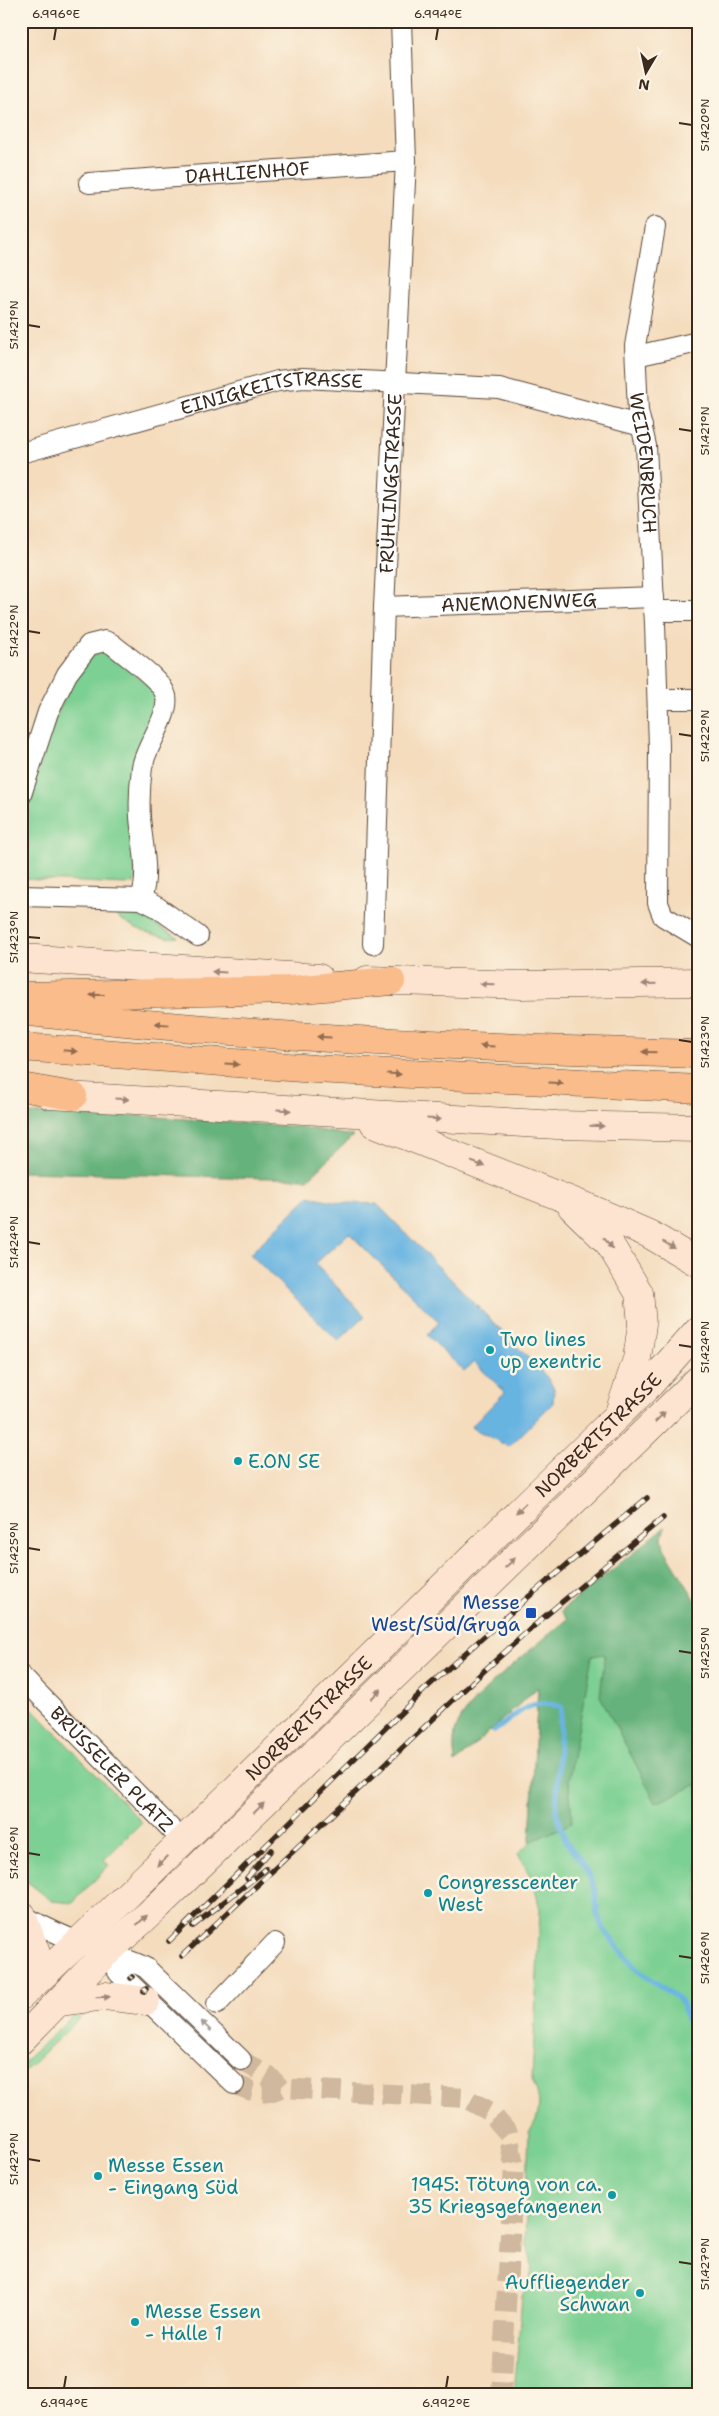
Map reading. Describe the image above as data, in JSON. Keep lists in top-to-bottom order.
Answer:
{
  "streets": {
    "main road": ["NORBERTSTRASSE"],
    "street": [
      "DAHLIENHOF",
      "EINIGKEITSTRASSE",
      "WEIDENBRUCH",
      "FRÜHLINGSTRASSE",
      "ANEMONENWEG",
      "BRÜSSELER PLATZ"
    ]
  },
  "crossings": [
    ["DAHLIENHOF", "FRÜHLINGSTRASSE"],
    ["EINIGKEITSTRASSE", "WEIDENBRUCH"],
    ["EINIGKEITSTRASSE", "FRÜHLINGSTRASSE"],
    ["WEIDENBRUCH", "ANEMONENWEG"],
    ["FRÜHLINGSTRASSE", "ANEMONENWEG"],
    ["NORBERTSTRASSE", "BRÜSSELER PLATZ"]
  ],
  "places": {
    "other": [
      "Two lines up exentric",
      "E.ON SE",
      "Congresscenter West",
      "Messe Essen - Eingang Süd",
      "1945: Tötung von ca. 35 Kriegsgefangenen",
      "Auffliegender Schwan",
      "Messe Essen - Halle 1"
    ],
    "transit": ["Messe West/Süd/Gruga"]
  },
  "north": "bottom",
  "coordinates": [
    "6.996°E",
    "6.994°E",
    "51.420°N",
    "51.421°N",
    "51.422°N",
    "51.423°N",
    "51.424°N",
    "51.425°N",
    "51.426°N",
    "51.427°N",
    "6.992°E"
  ]
}
